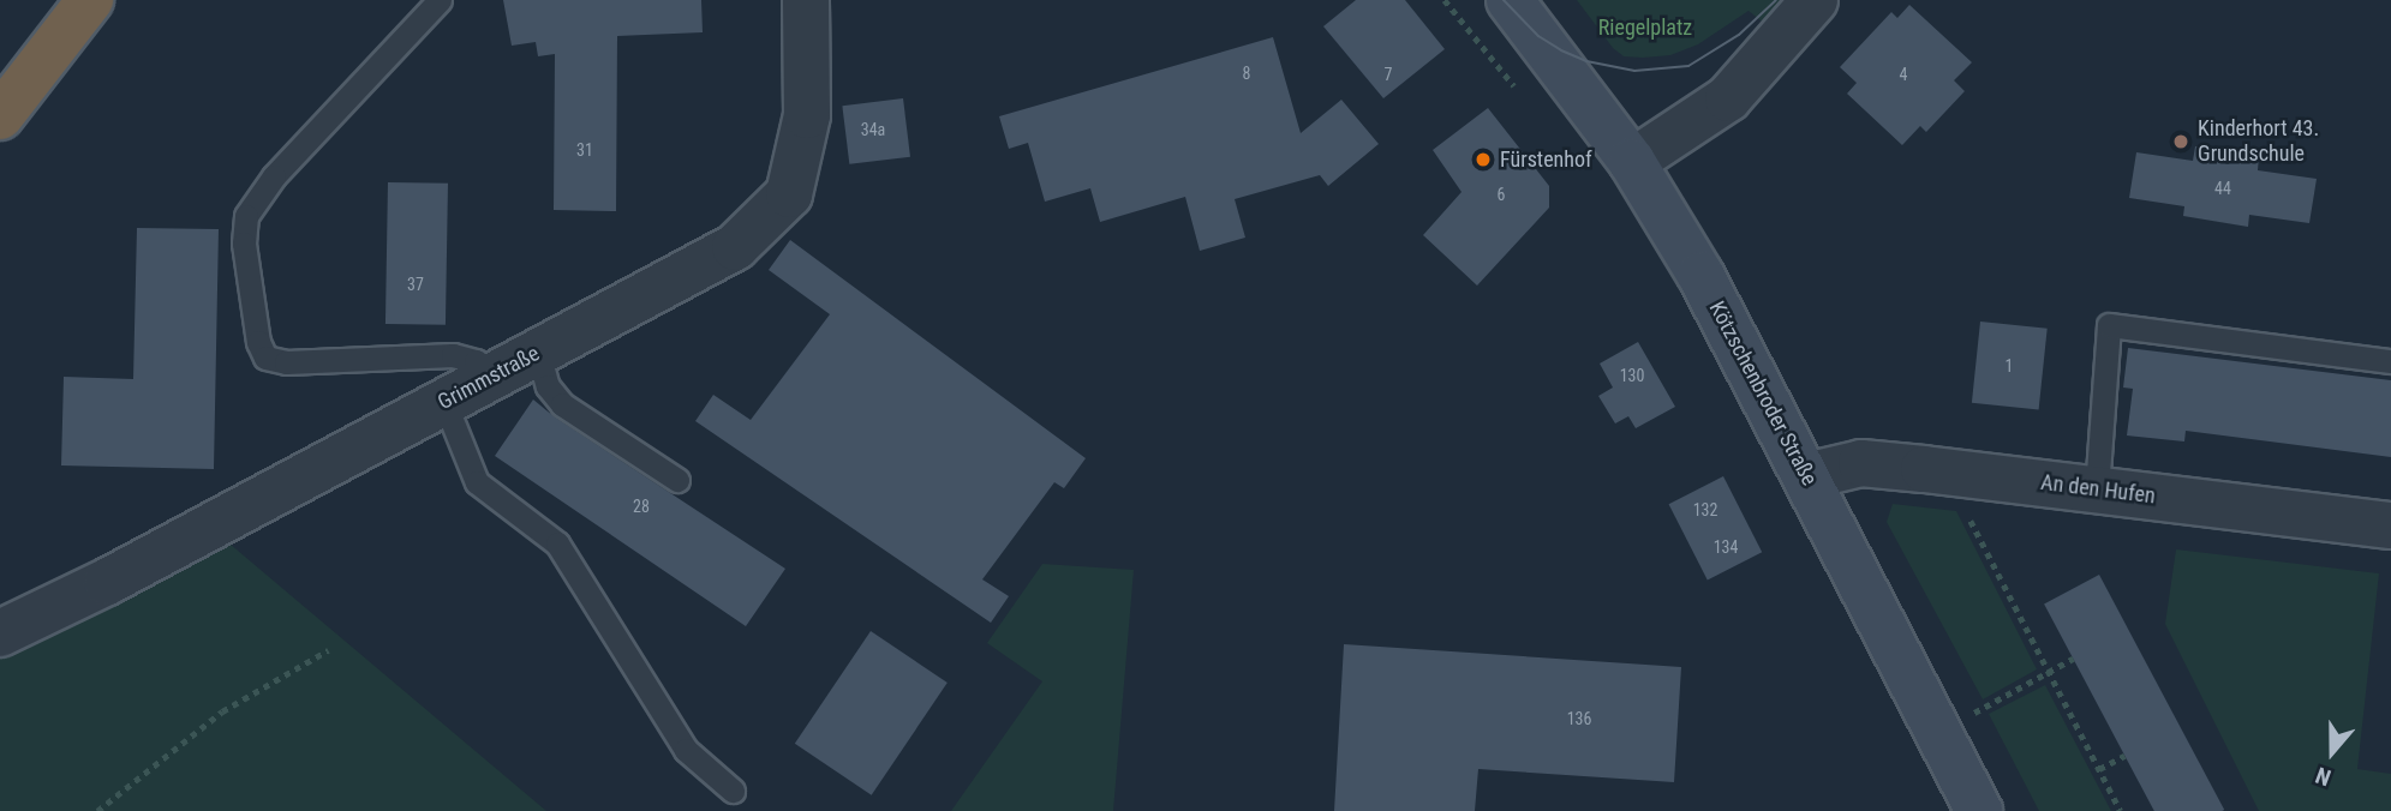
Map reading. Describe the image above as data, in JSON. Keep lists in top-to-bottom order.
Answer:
{
  "streets": {
    "street": ["Grimmstraße", "Kötzschenbroder Straße", "An den Hufen"]
  },
  "crossings": [
    ["Kötzschenbroder Straße", "An den Hufen"]
  ],
  "parks": ["Riegelplatz"],
  "places": ["Kinderhort 43. Grundschule", "Fürstenhof"],
  "house_numbers": [
    "8",
    "7",
    "4",
    "34a",
    "31",
    "44",
    "6",
    "37",
    "1",
    "130",
    "28",
    "132",
    "134",
    "136"
  ],
  "north": "bottom"
}
